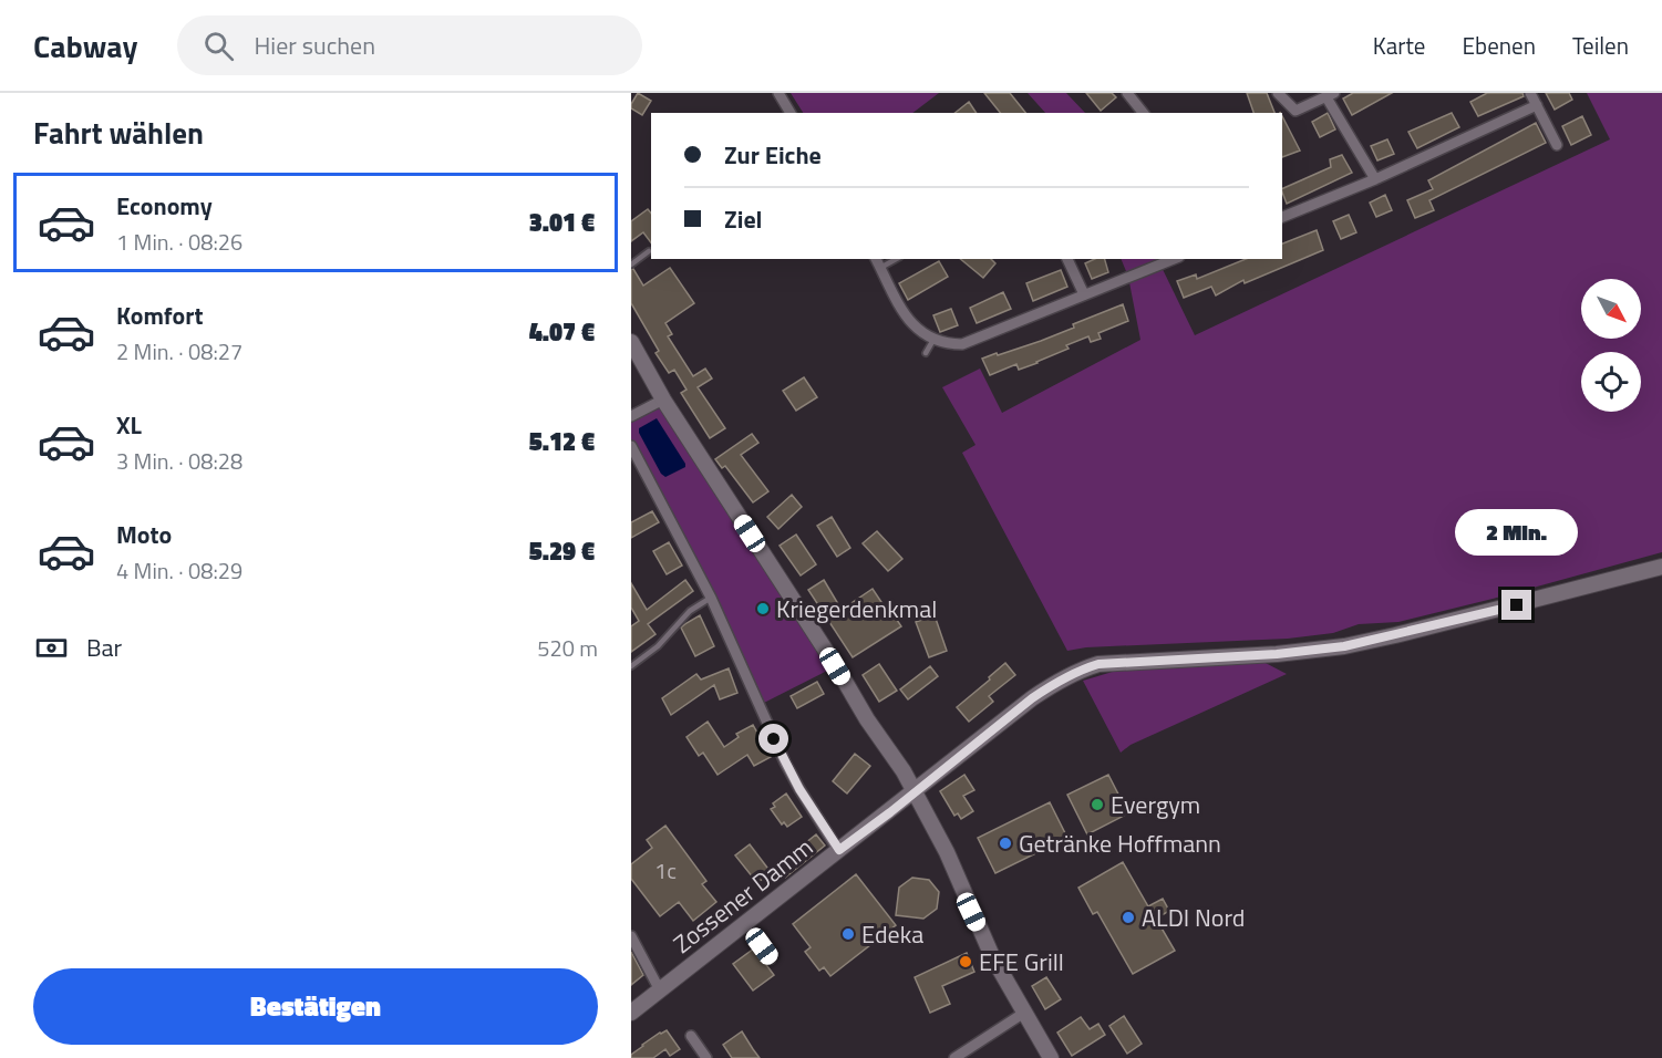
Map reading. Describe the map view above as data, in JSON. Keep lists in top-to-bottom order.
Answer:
{
  "streets": {
    "main road": ["Zossener Damm"]
  },
  "places": [
    "Kriegerdenkmal",
    "Evergym",
    "Getränke Hoffmann",
    "ALDI Nord",
    "Edeka",
    "EFE Grill"
  ],
  "house_numbers": ["1c"],
  "north": "bottom right",
  "page": {
    "header": "Cabway",
    "search": "Hier suchen",
    "nav": ["Karte", "Ebenen", "Teilen"],
    "heading": "Fahrt wählen",
    "banner": ["Zur Eiche", "Ziel"],
    "list": [
      {
        "name": "Economy",
        "note": "1 Min. · 08:26",
        "value": "3.01 €"
      },
      {
        "name": "Komfort",
        "note": "2 Min. · 08:27",
        "value": "4.07 €"
      },
      {
        "name": "XL",
        "note": "3 Min. · 08:28",
        "value": "5.12 €"
      },
      {
        "name": "Moto",
        "note": "4 Min. · 08:29",
        "value": "5.29 €"
      }
    ],
    "bubble": "2 Min.",
    "pay": ["Bar", "520 m"],
    "buttons": "Bestätigen"
  }
}
